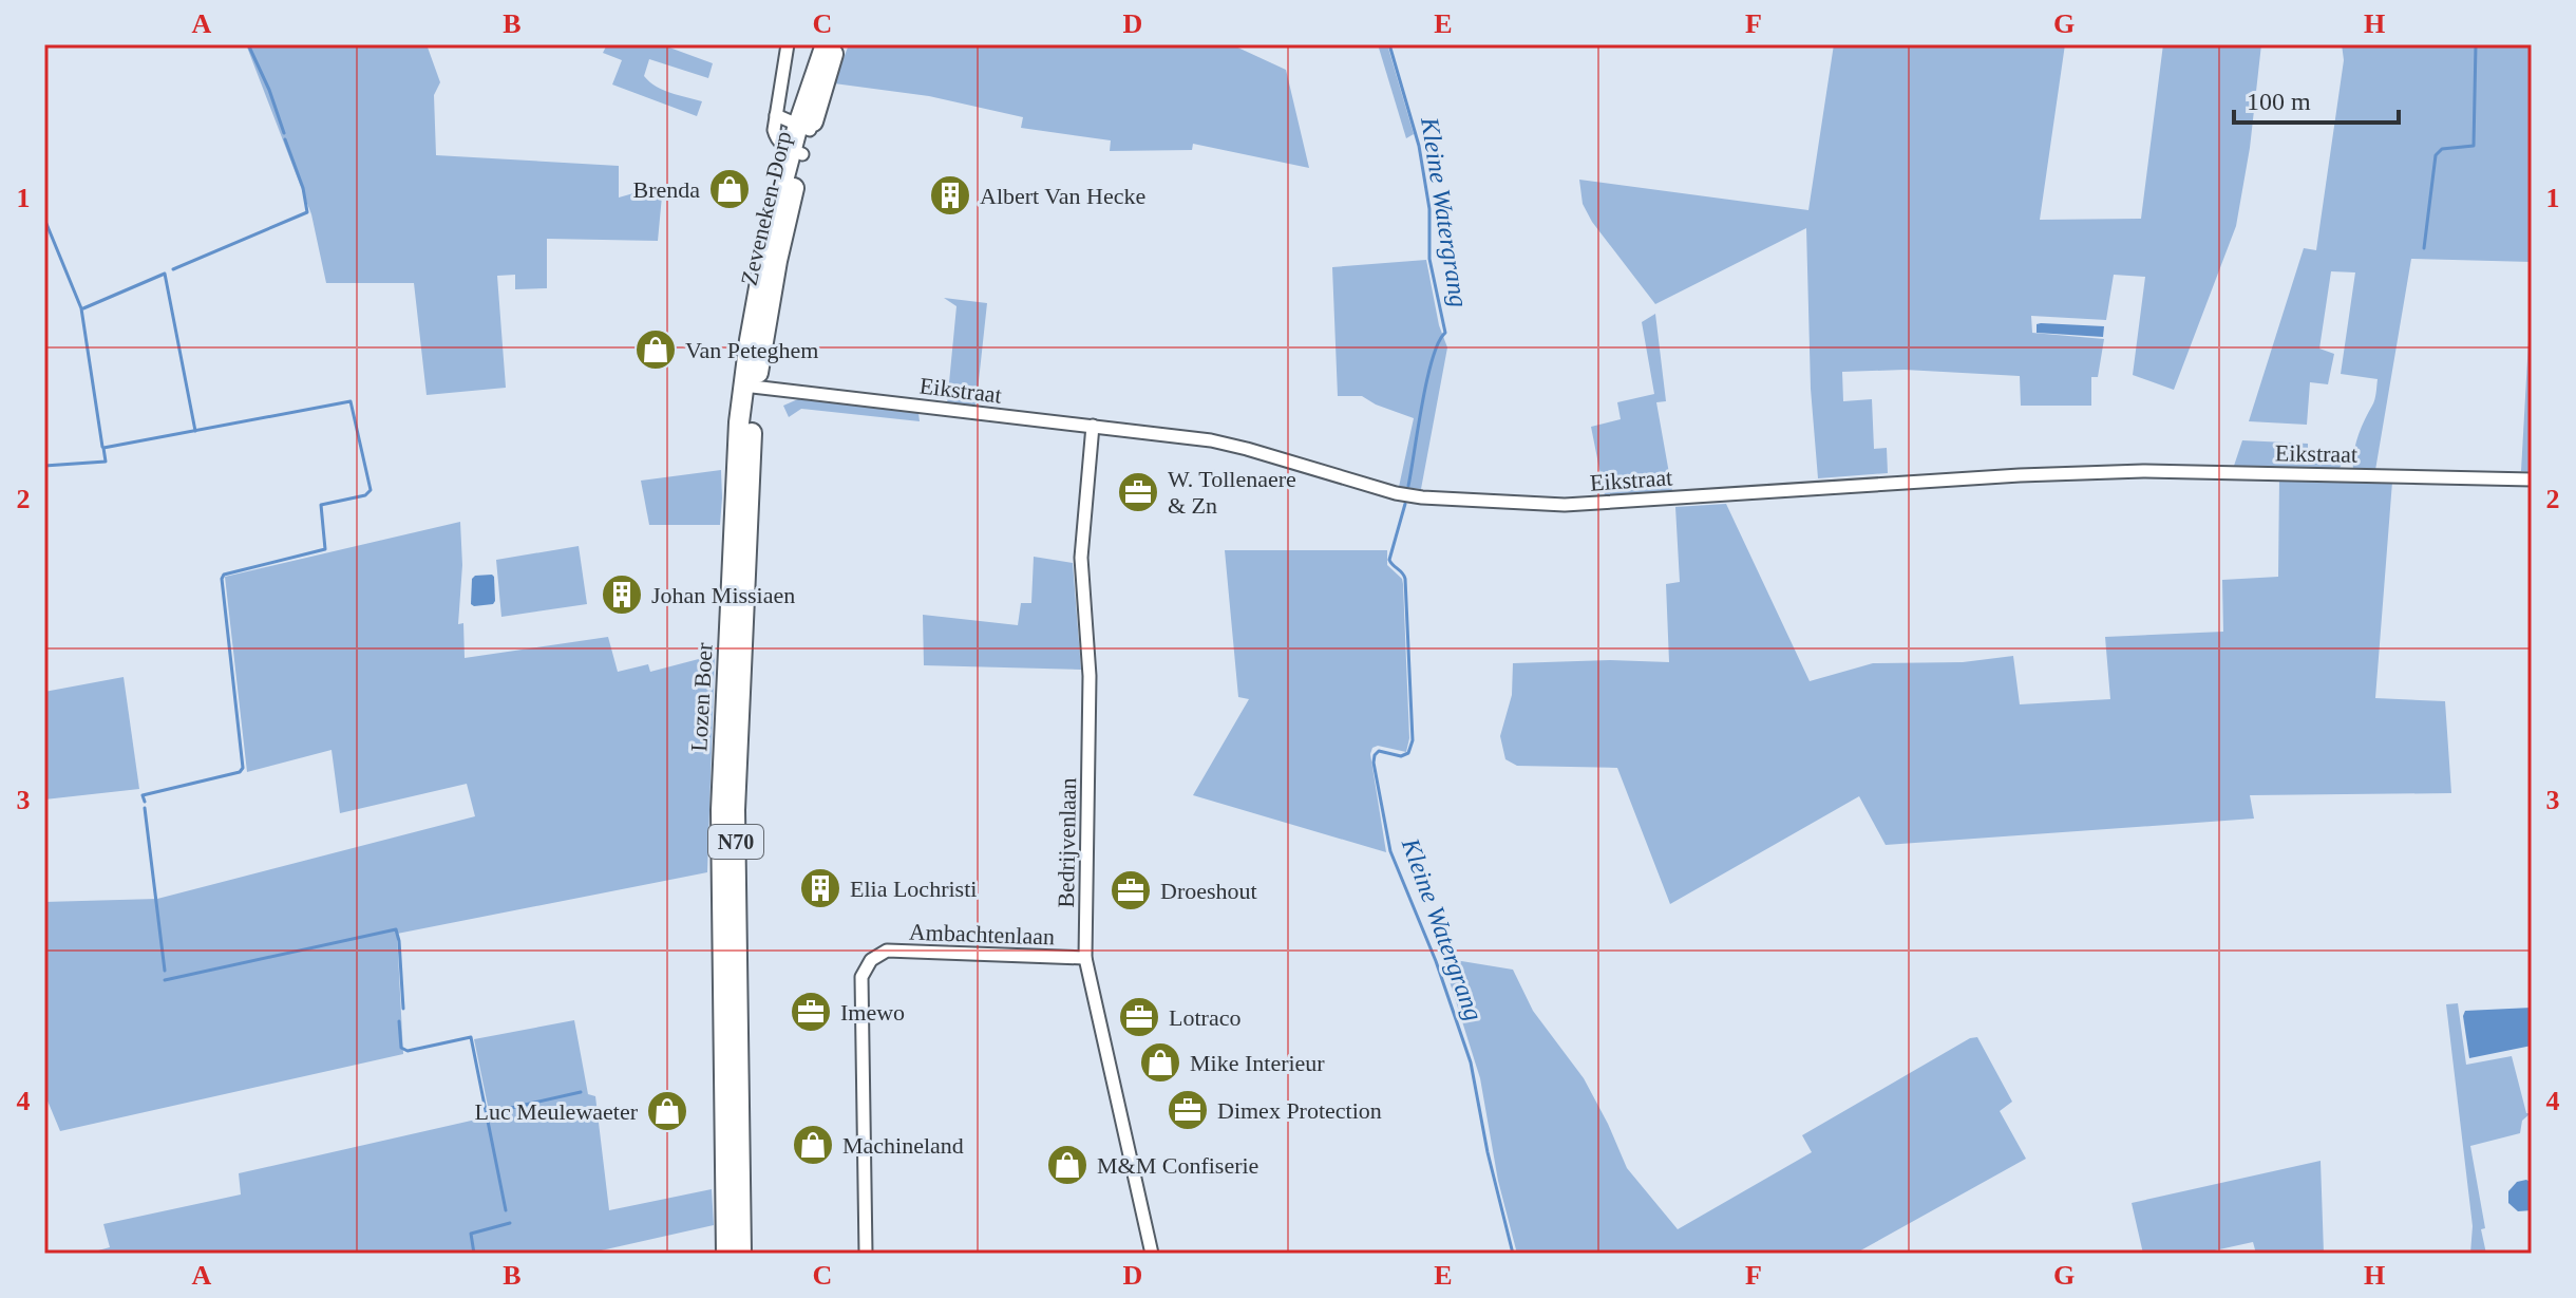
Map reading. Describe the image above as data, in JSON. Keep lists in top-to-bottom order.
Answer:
{
  "streets": {
    "main road": ["Zeveneken-Dorp", "Lozen Boer", "N70"],
    "street": ["Eikstraat", "Bedrijvenlaan", "Ambachtenlaan"]
  },
  "crossings": [
    ["Zeveneken-Dorp", "Eikstraat"],
    ["Zeveneken-Dorp", "Lozen Boer"],
    ["Eikstraat", "Lozen Boer"],
    ["Eikstraat", "Bedrijvenlaan"],
    ["Bedrijvenlaan", "Ambachtenlaan"]
  ],
  "water": ["Kleine Watergrang"],
  "places": {
    "shop": [
      "Brenda",
      "Van Peteghem",
      "Mike Interieur",
      "Luc Meulewaeter",
      "Machineland",
      "M&M Confiserie"
    ],
    "building": ["Albert Van Hecke", "Johan Missiaen", "Elia Lochristi"],
    "office": [
      "W. Tollenaere & Zn",
      "Droeshout",
      "Imewo",
      "Lotraco",
      "Dimex Protection"
    ]
  },
  "scale_bar": "100 m",
  "grid": {
    "columns": [
      "A",
      "B",
      "C",
      "D",
      "E",
      "F",
      "G",
      "H"
    ],
    "rows": [
      "1",
      "2",
      "3",
      "4"
    ]
  }
}
